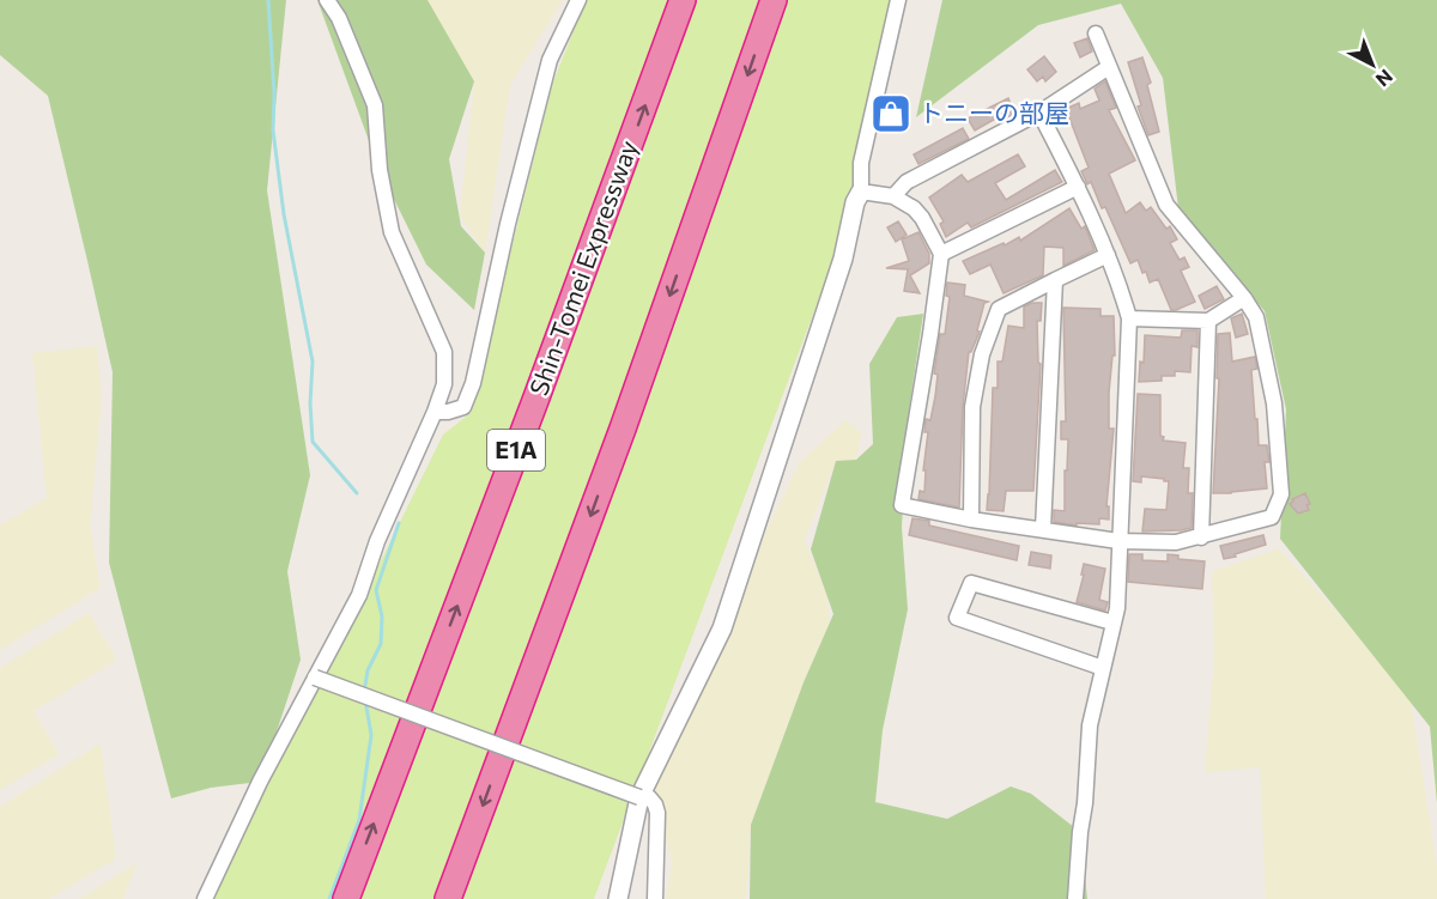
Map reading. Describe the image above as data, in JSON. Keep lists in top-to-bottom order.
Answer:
{
  "streets": {
    "highway": ["Shin-Tomei Expressway", "E1A"]
  },
  "places": {
    "shop": ["トニーの部屋"]
  },
  "north": "bottom right"
}
